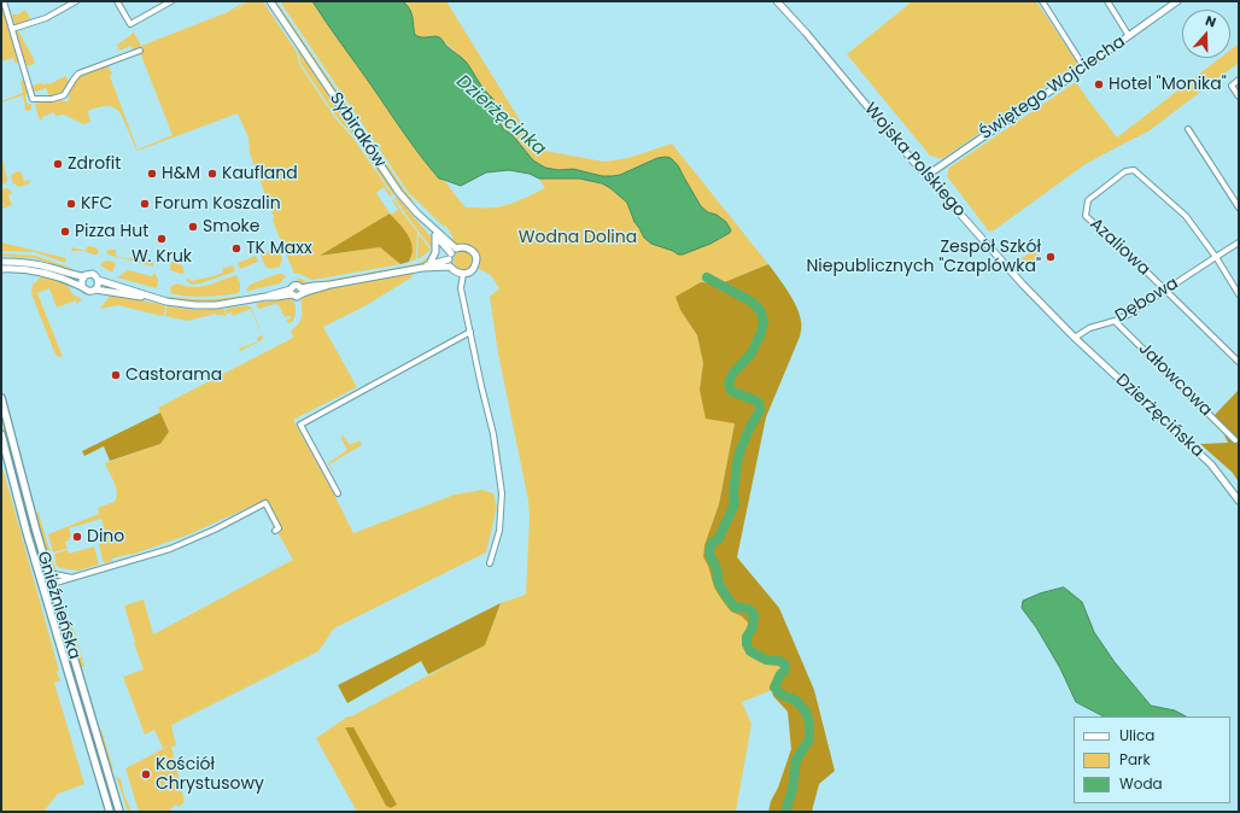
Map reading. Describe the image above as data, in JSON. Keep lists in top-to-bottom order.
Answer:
{
  "streets": {
    "main road": ["Gnieźnieńska"],
    "street": [
      "Świętego Wojciecha",
      "Sybiraków",
      "Wojska Polskiego",
      "Azaliowa",
      "Dębowa",
      "Jałowcowa",
      "Dzierżęcińska"
    ]
  },
  "crossings": [
    ["Świętego Wojciecha", "Wojska Polskiego"],
    ["Wojska Polskiego", "Dębowa"],
    ["Wojska Polskiego", "Dzierżęcińska"],
    ["Azaliowa", "Dębowa"],
    ["Dębowa", "Jałowcowa"],
    ["Dębowa", "Dzierżęcińska"]
  ],
  "water": ["Dzierżęcinka"],
  "parks": ["Wodna Dolina"],
  "places": [
    "Hotel \"Monika\"",
    "Zdrofit",
    "H&M",
    "Kaufland",
    "KFC",
    "Forum Koszalin",
    "Smoke",
    "Pizza Hut",
    "W. Kruk",
    "TK Maxx",
    "Zespół Szkół Niepublicznych \"Czaplówka\"",
    "Castorama",
    "Dino",
    "Kościół Chrystusowy"
  ],
  "legend": ["Ulica", "Park", "Woda"],
  "north": "top"
}
